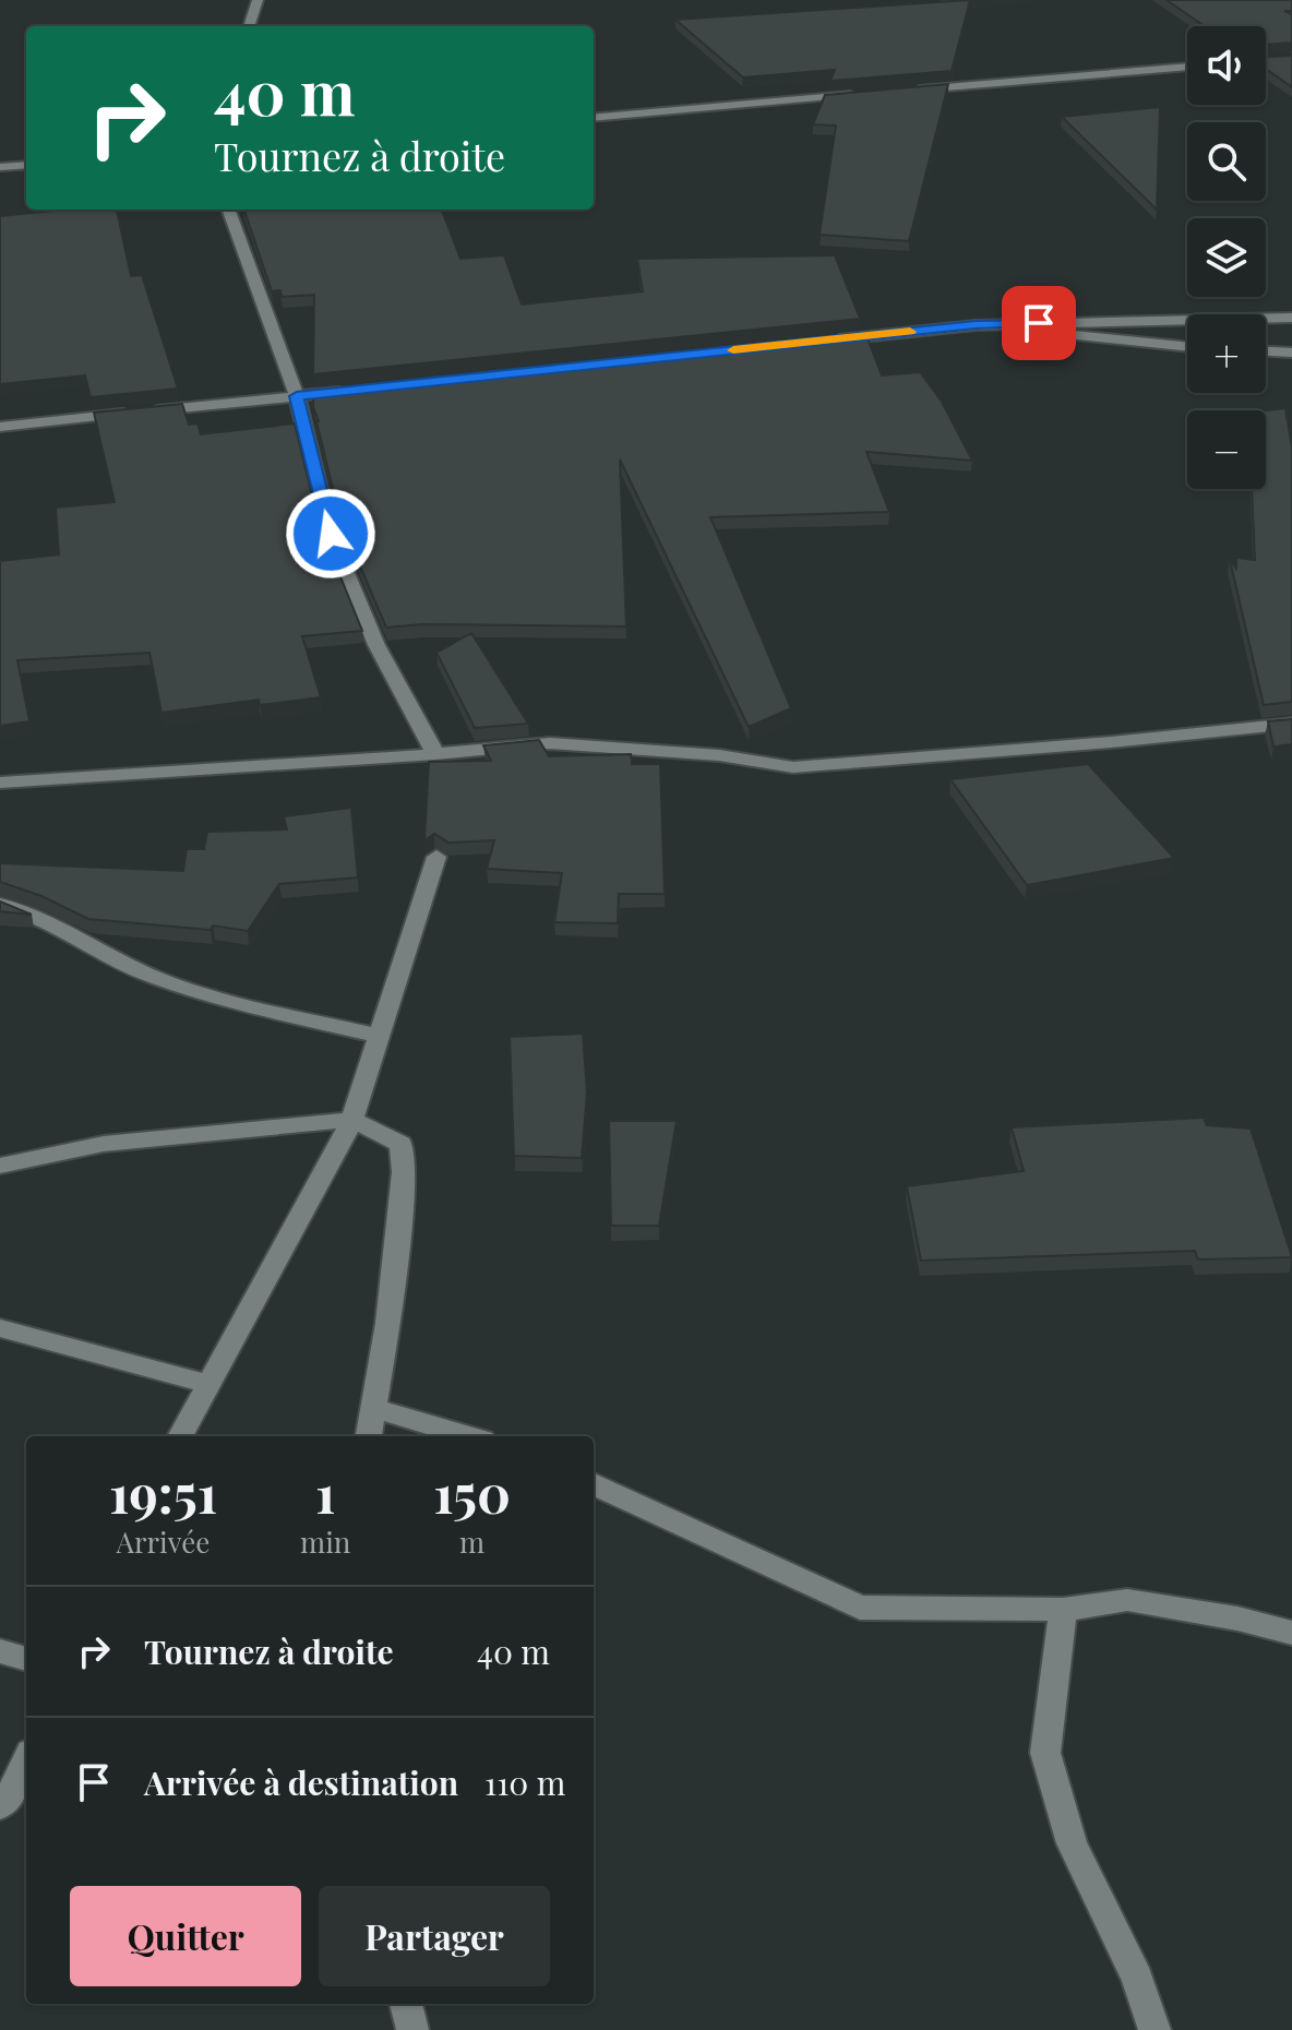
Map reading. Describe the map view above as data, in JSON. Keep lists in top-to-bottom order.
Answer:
{
  "page": {
    "map_buttons": ["+", "−"],
    "turn": ["40 m", "Tournez à droite"],
    "eta": [
      "19:51",
      "Arrivée",
      "1",
      "min",
      "150",
      "m"
    ],
    "list": [
      {
        "name": "Tournez à droite",
        "value": "40 m"
      },
      {
        "name": "Arrivée à destination",
        "value": "110 m"
      }
    ],
    "buttons": ["Quitter", "Partager"]
  }
}
